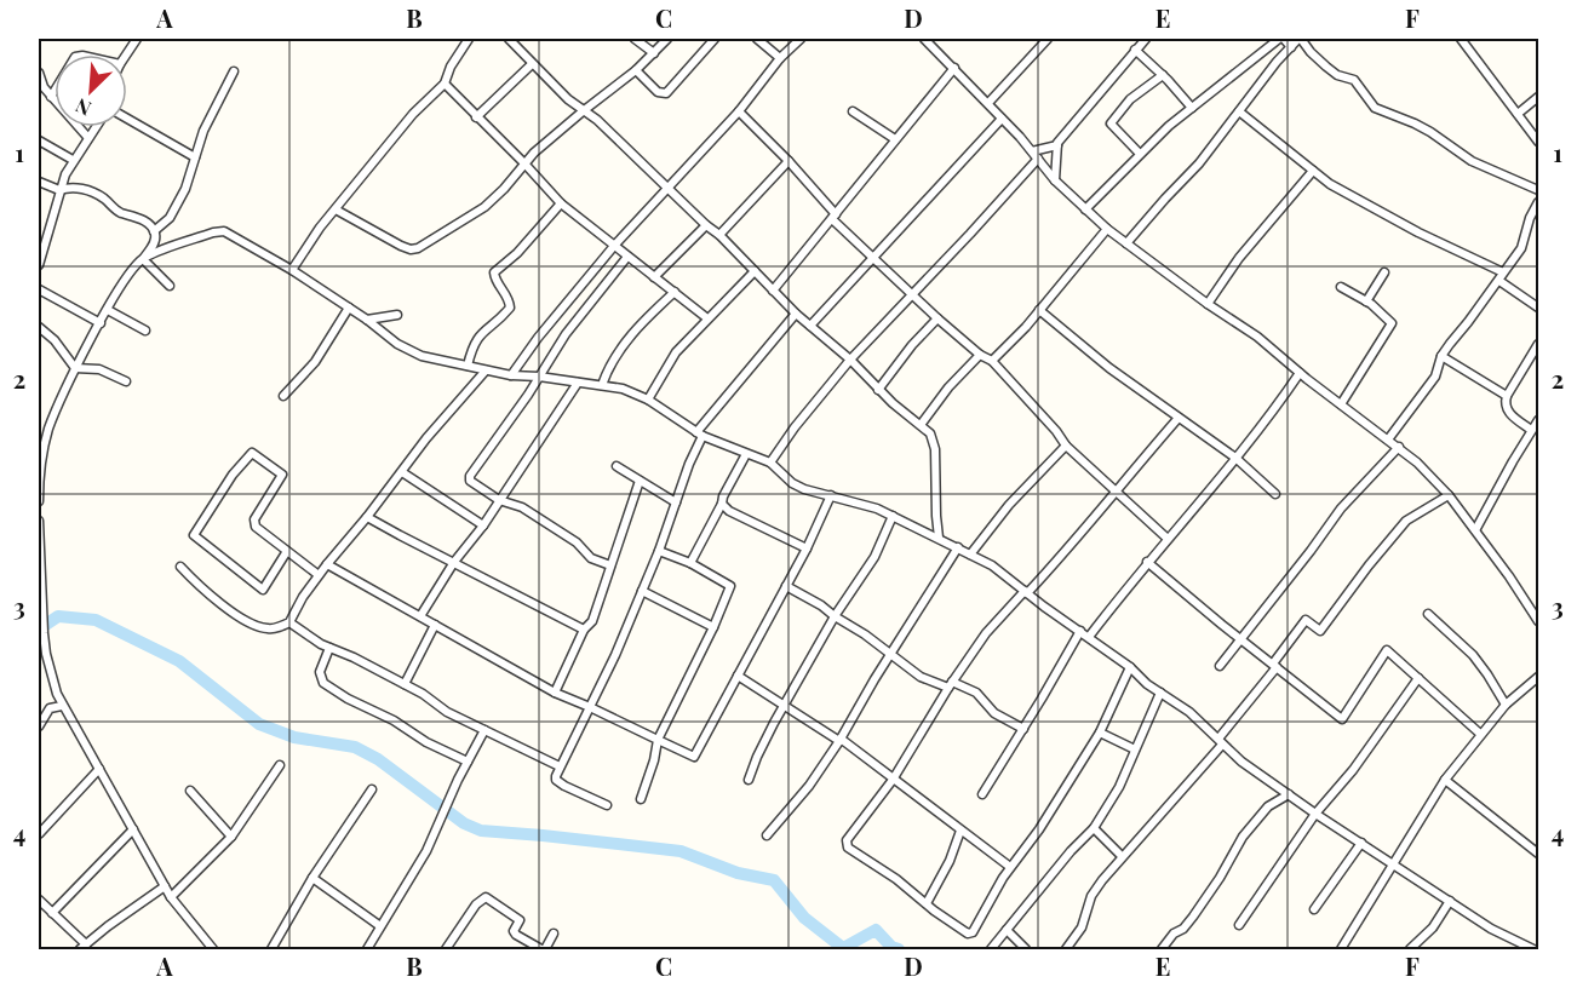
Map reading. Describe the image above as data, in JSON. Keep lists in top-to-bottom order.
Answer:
{
  "north": "bottom left",
  "grid": {
    "columns": [
      "A",
      "B",
      "C",
      "D",
      "E",
      "F"
    ],
    "rows": [
      "1",
      "2",
      "3",
      "4"
    ]
  }
}
